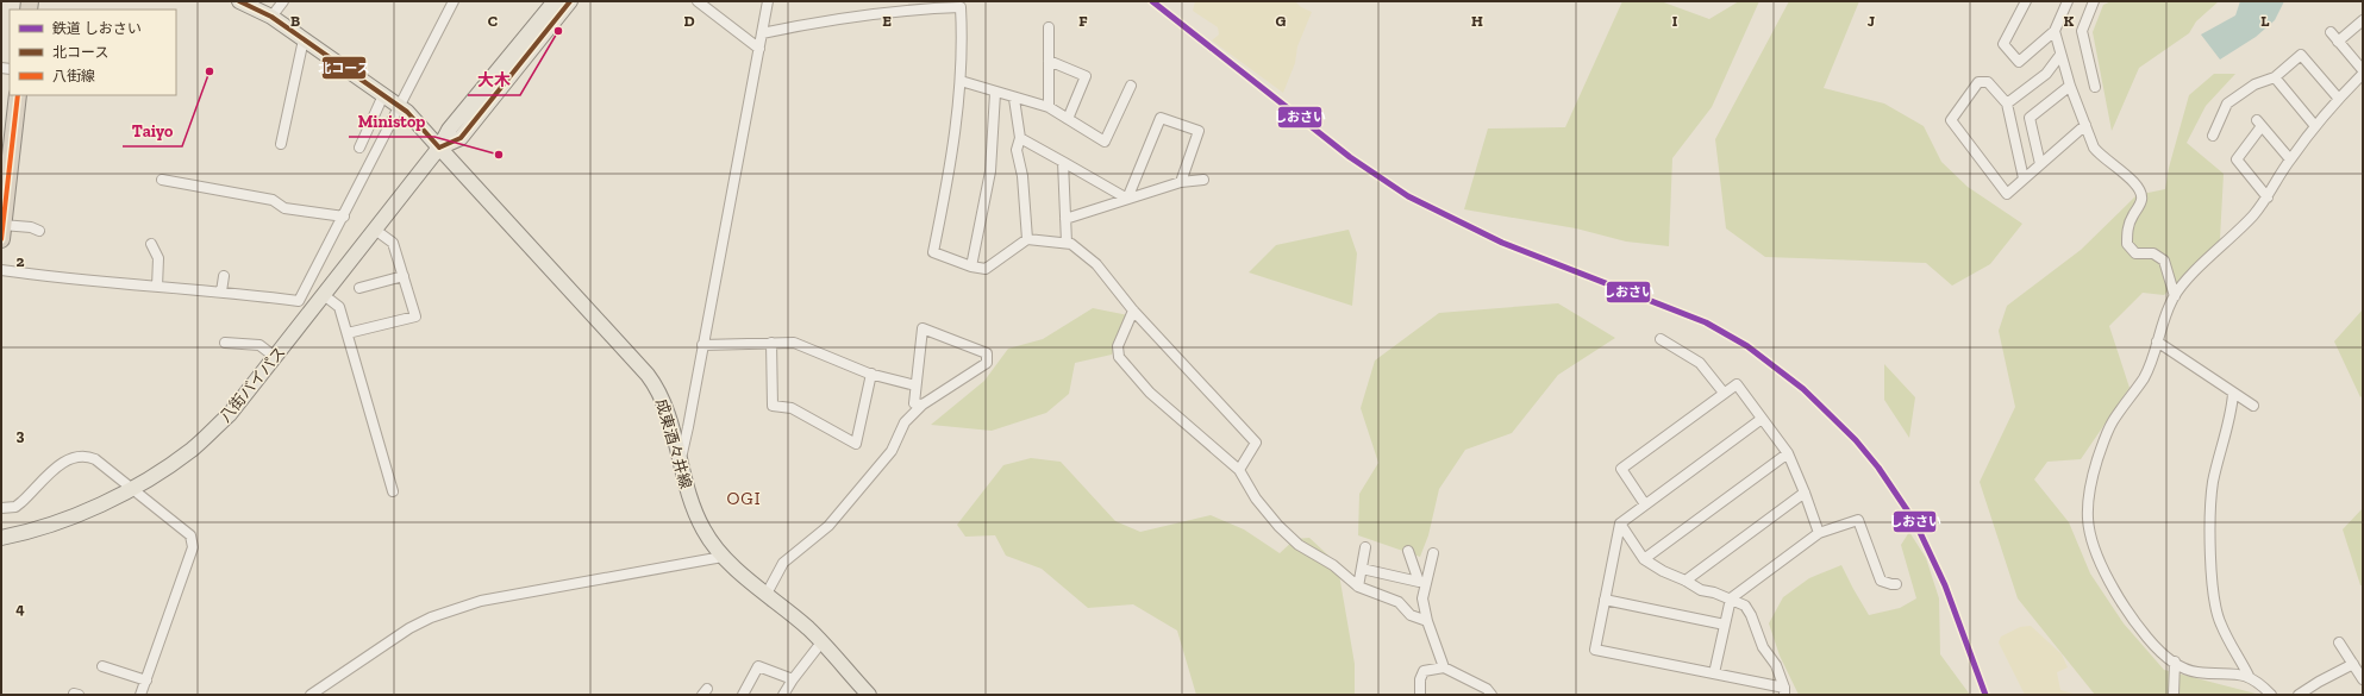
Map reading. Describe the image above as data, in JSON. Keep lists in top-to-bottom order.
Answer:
{
  "streets": {
    "main road": ["八街バイパス", "成東酒々井線"]
  },
  "crossings": [
    ["八街バイパス", "成東酒々井線"]
  ],
  "districts": ["OGI"],
  "places": ["大木", "Taiyo", "Ministop"],
  "lines": ["rail line しおさい", "transit line 北コース", "transit line 八街線"],
  "legend": ["鉄道 しおさい", "北コース", "八街線"],
  "grid": {
    "columns": [
      "B",
      "C",
      "D",
      "E",
      "F",
      "G",
      "H",
      "I",
      "J",
      "K",
      "L"
    ],
    "rows": ["2", "3", "4"]
  }
}
